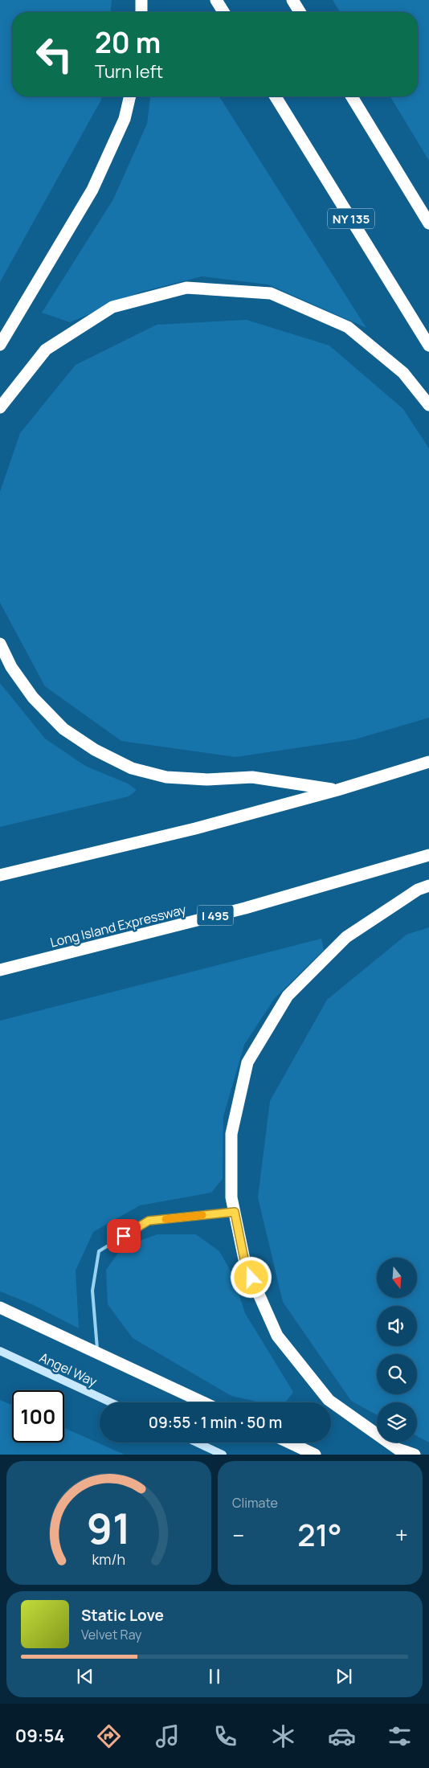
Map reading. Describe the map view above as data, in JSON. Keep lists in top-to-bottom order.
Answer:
{
  "streets": {
    "highway": ["NY 135", "I 495", "Long Island Expressway"],
    "main road": ["Angel Way"]
  },
  "north": "bottom",
  "page": {
    "turn": ["20 m", "Turn left"],
    "limit": "100",
    "trip": "09:55 · 1 min · 50 m",
    "tile": "Climate",
    "heat": ["−", "21°", "+"],
    "song": ["Static Love", "Velvet Ray"],
    "tabs": "09:54",
    "gauge": ["91", "km/h"]
  }
}
